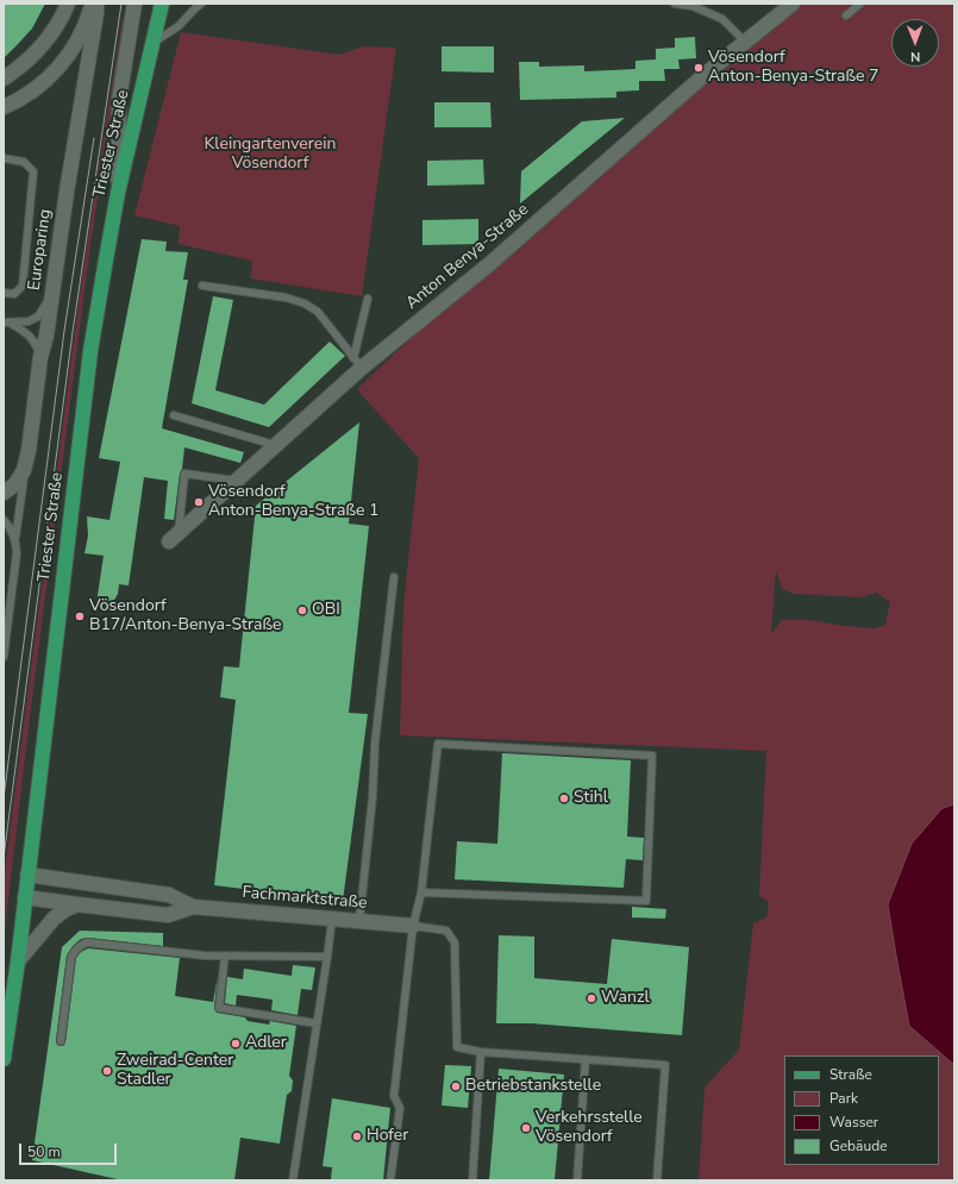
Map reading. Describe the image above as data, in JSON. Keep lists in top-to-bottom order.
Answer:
{
  "streets": {
    "main road": ["Triester Straße"],
    "street": ["Europaring", "Anton Benya-Straße", "Fachmarktstraße"]
  },
  "crossings": [
    ["Triester Straße", "Fachmarktstraße"]
  ],
  "parks": ["Kleingartenverein Vösendorf"],
  "places": [
    "Vösendorf Anton-Benya-Straße 7",
    "Vösendorf Anton-Benya-Straße 1",
    "OBI",
    "Vösendorf B17/Anton-Benya-Straße",
    "Stihl",
    "Wanzl",
    "Adler",
    "Zweirad-Center Stadler",
    "Betriebstankstelle",
    "Verkehrsstelle Vösendorf",
    "Hofer"
  ],
  "legend": [
    "Straße",
    "Park",
    "Wasser",
    "Gebäude"
  ],
  "scale_bar": "50 m",
  "north": "bottom"
}
